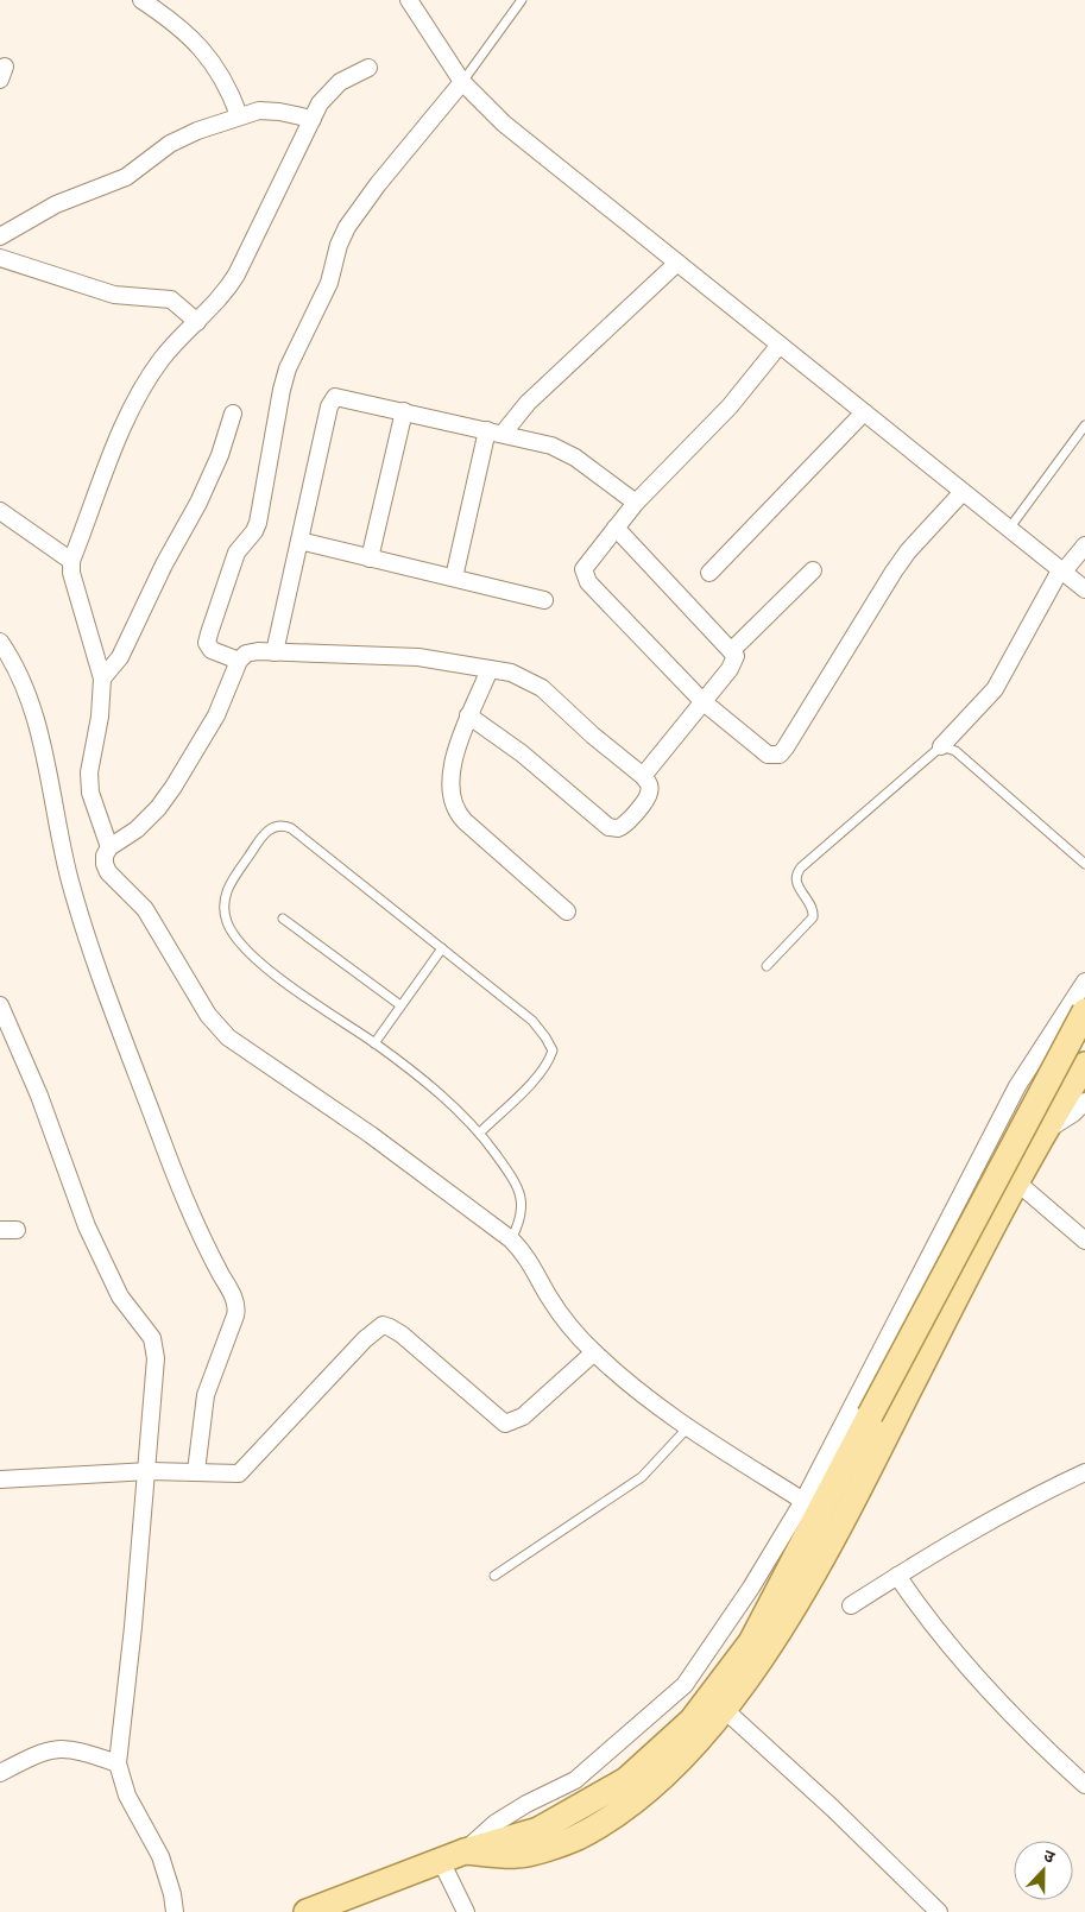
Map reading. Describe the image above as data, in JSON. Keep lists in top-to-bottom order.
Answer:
{
  "north": "top"
}
